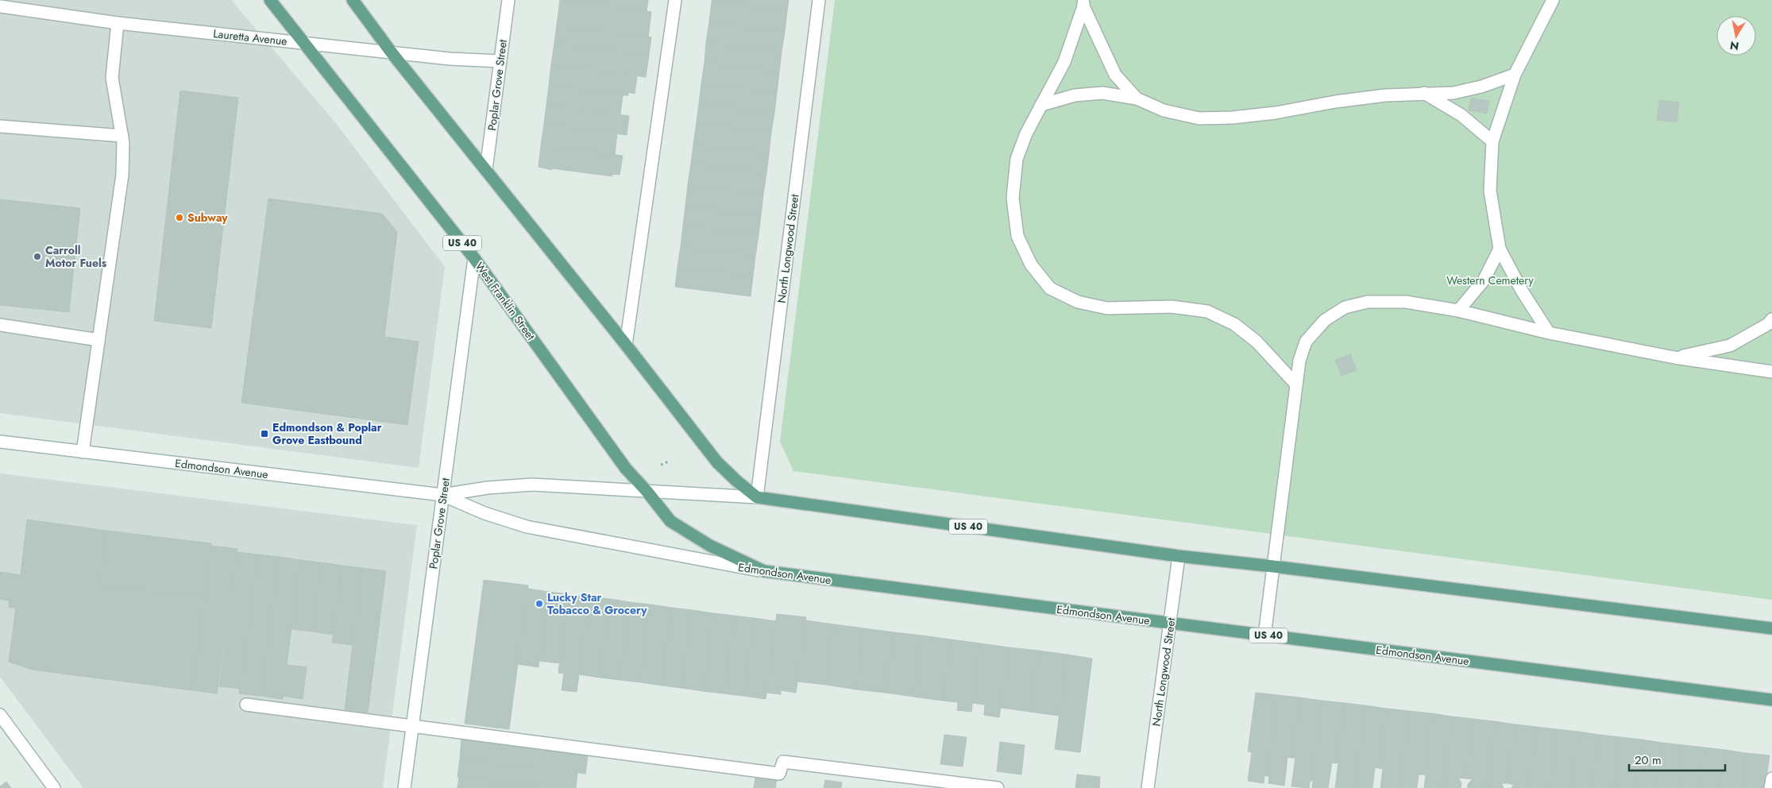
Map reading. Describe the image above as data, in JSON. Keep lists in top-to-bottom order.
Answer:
{
  "streets": {
    "main road": [
      "Lauretta Avenue",
      "Poplar Grove Street",
      "US 40",
      "North Longwood Street",
      "West Franklin Street",
      "Edmondson Avenue"
    ]
  },
  "crossings": [
    ["Lauretta Avenue", "Poplar Grove Street"],
    ["Lauretta Avenue", "West Franklin Street"],
    ["Poplar Grove Street", "West Franklin Street"],
    ["Poplar Grove Street", "Edmondson Avenue"],
    ["North Longwood Street", "Edmondson Avenue"],
    ["West Franklin Street", "Edmondson Avenue"]
  ],
  "parks": ["Western Cemetery"],
  "places": {
    "other": ["Subway", "Carroll Motor Fuels", "Lucky Star Tobacco & Grocery"],
    "transit": ["Edmondson & Poplar Grove Eastbound"]
  },
  "scale_bar": "20 m",
  "north": "bottom"
}
